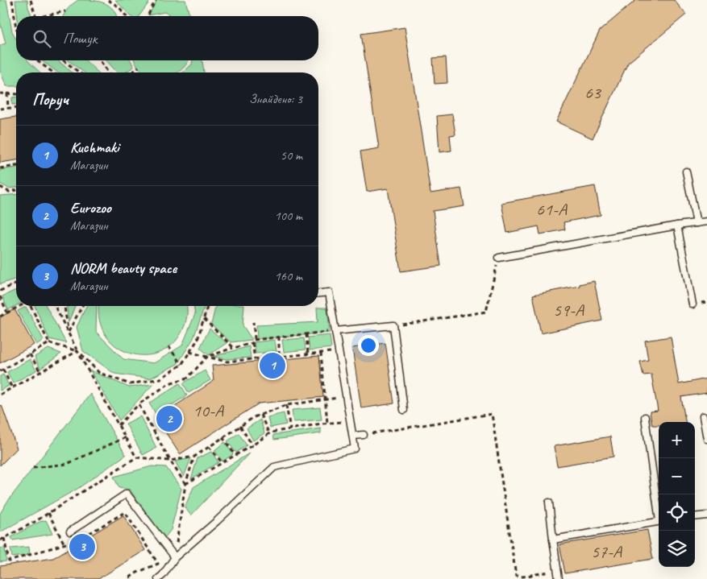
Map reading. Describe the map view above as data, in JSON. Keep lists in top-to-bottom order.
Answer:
{
  "house_numbers": [
    "63",
    "61-А",
    "59-А",
    "10-А",
    "57-А"
  ],
  "page": {
    "search": "Пошук",
    "heading": ["Поруч", "Знайдено: 3"],
    "list": [
      {
        "mark": "1",
        "name": "Kuchmaki",
        "note": "Магазин",
        "value": "50 m"
      },
      {
        "mark": "2",
        "name": "Eurozoo",
        "note": "Магазин",
        "value": "100 m"
      },
      {
        "mark": "3",
        "name": "NORM beauty space",
        "note": "Магазин",
        "value": "160 m"
      }
    ],
    "pins": ["1", "2", "3"],
    "map_buttons": ["+", "−"]
  }
}
